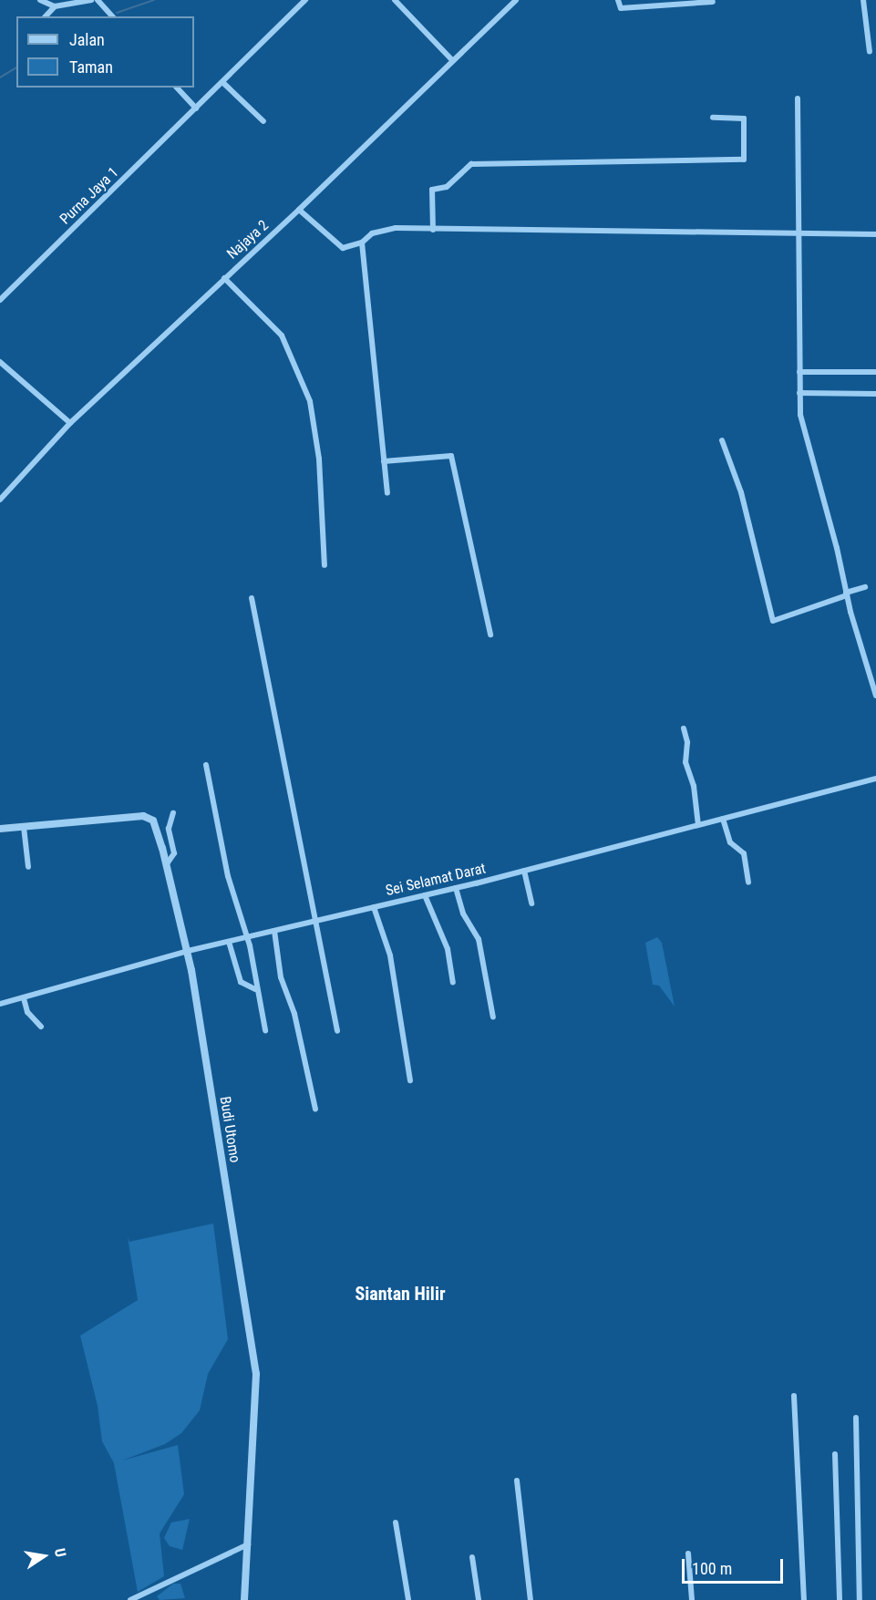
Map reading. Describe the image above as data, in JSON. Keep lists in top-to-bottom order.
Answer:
{
  "streets": {
    "street": [
      "Purna Jaya 1",
      "Najaya 2",
      "Sei Selamat Darat",
      "Budi Utomo"
    ]
  },
  "crossings": [
    ["Sei Selamat Darat", "Budi Utomo"]
  ],
  "districts": ["Siantan Hilir"],
  "legend": ["Jalan", "Taman"],
  "scale_bar": "100 m",
  "north": "right"
}
